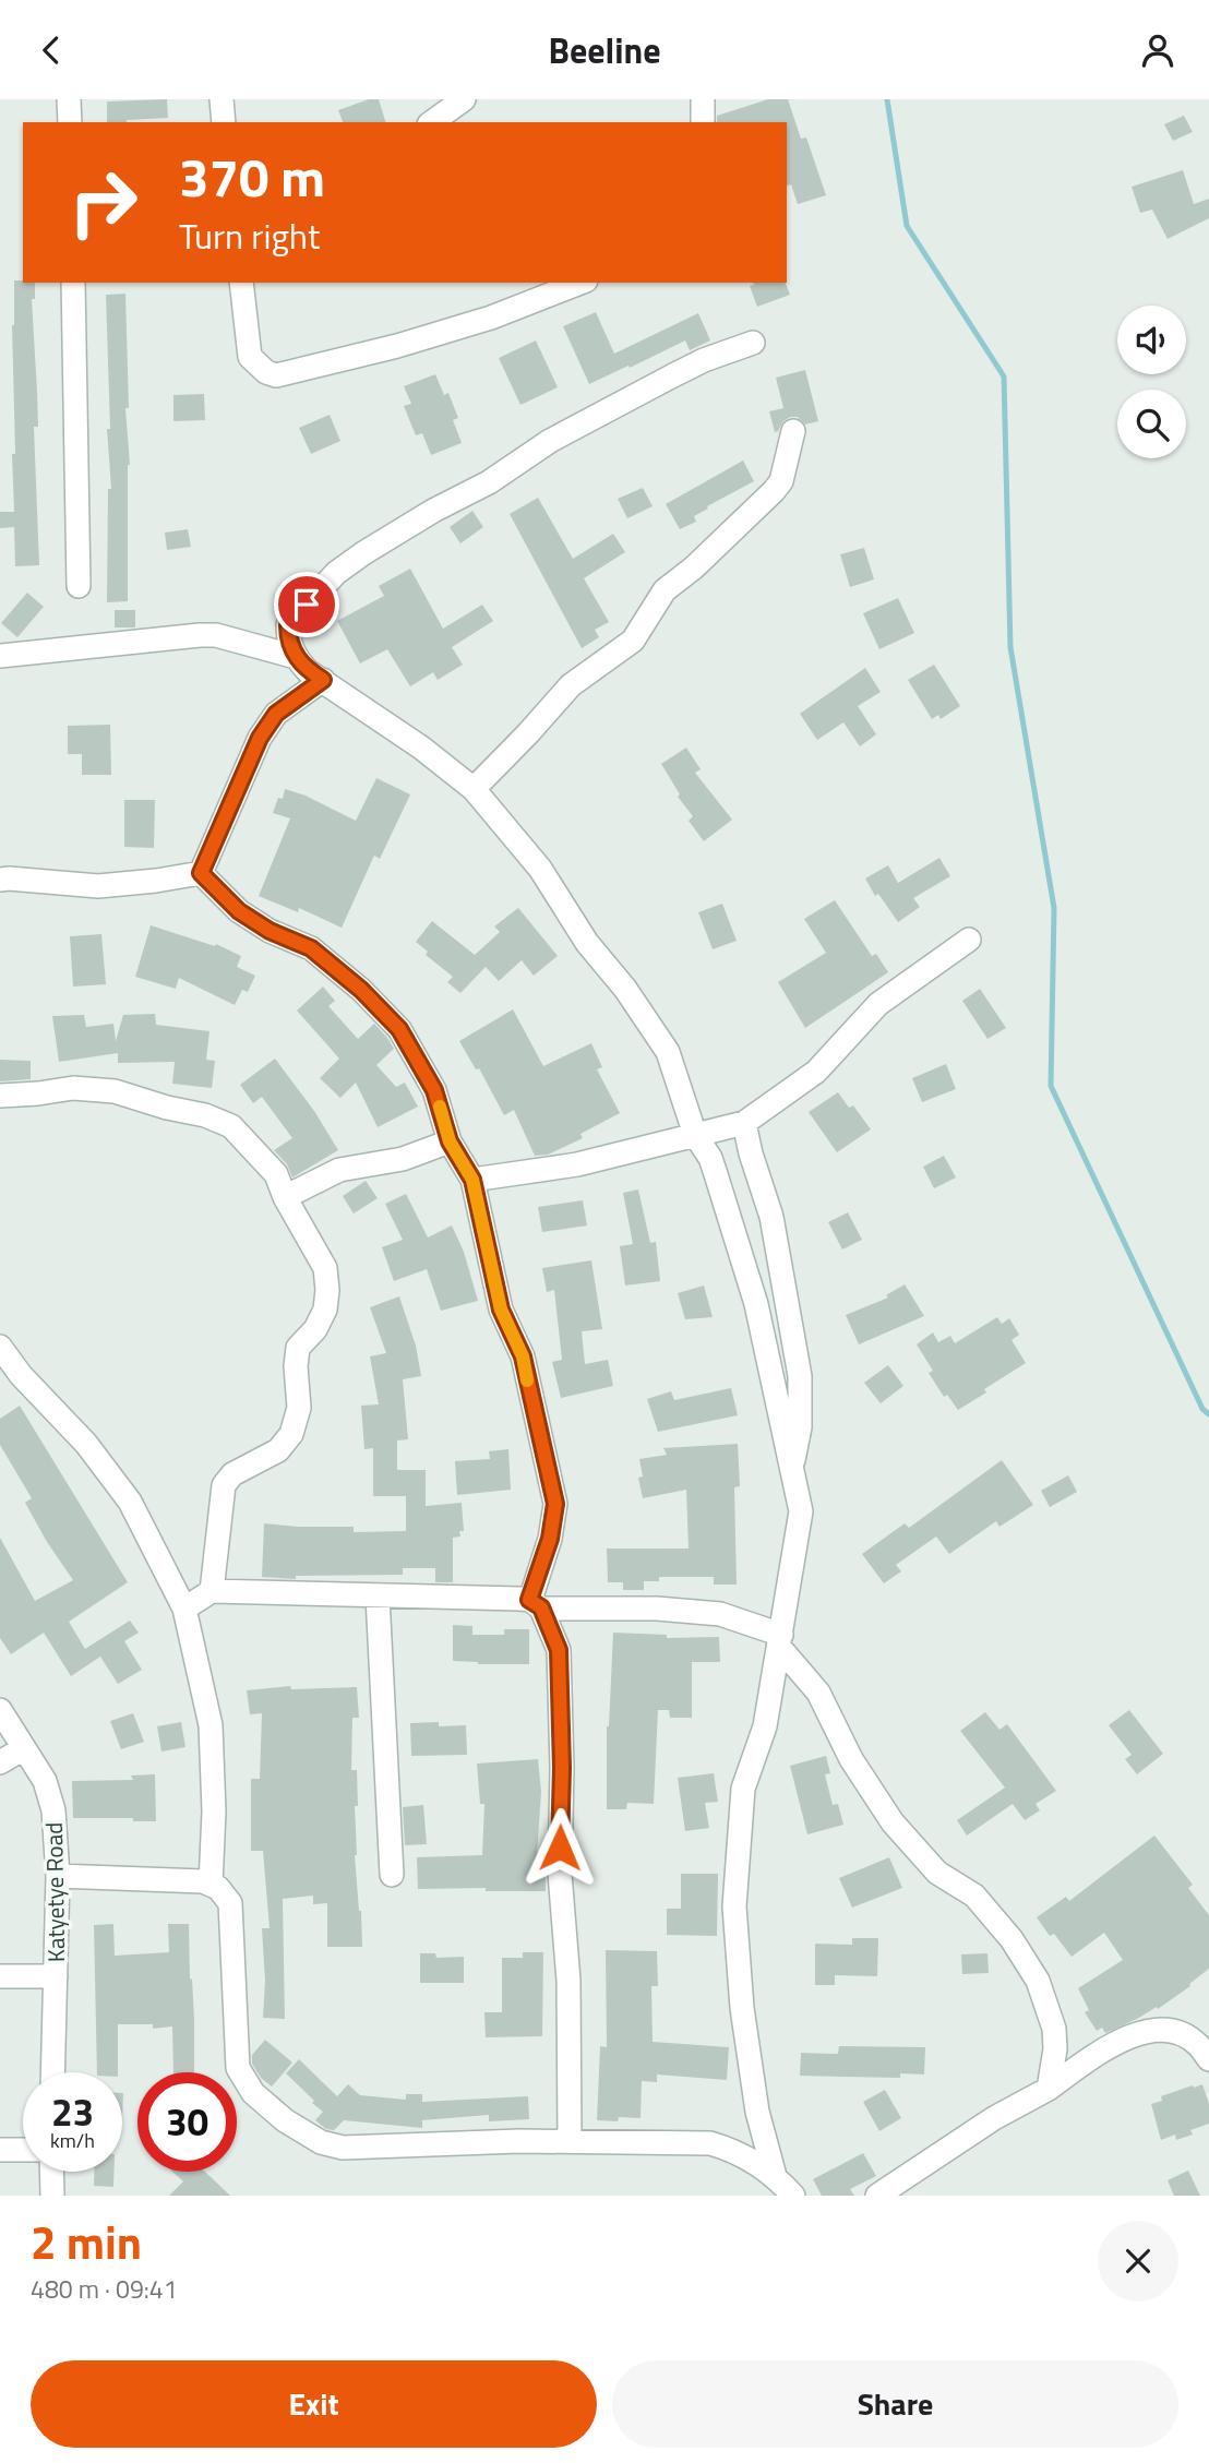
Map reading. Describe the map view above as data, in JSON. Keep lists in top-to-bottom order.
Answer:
{
  "streets": {
    "street": ["Katyetye Road"]
  },
  "page": {
    "header": "Beeline",
    "turn": ["370 m", "Turn right"],
    "speed": "23 km/h",
    "limit": "30",
    "heading": ["2 min", "480 m · 09:41"],
    "buttons": ["Exit", "Share"]
  }
}
